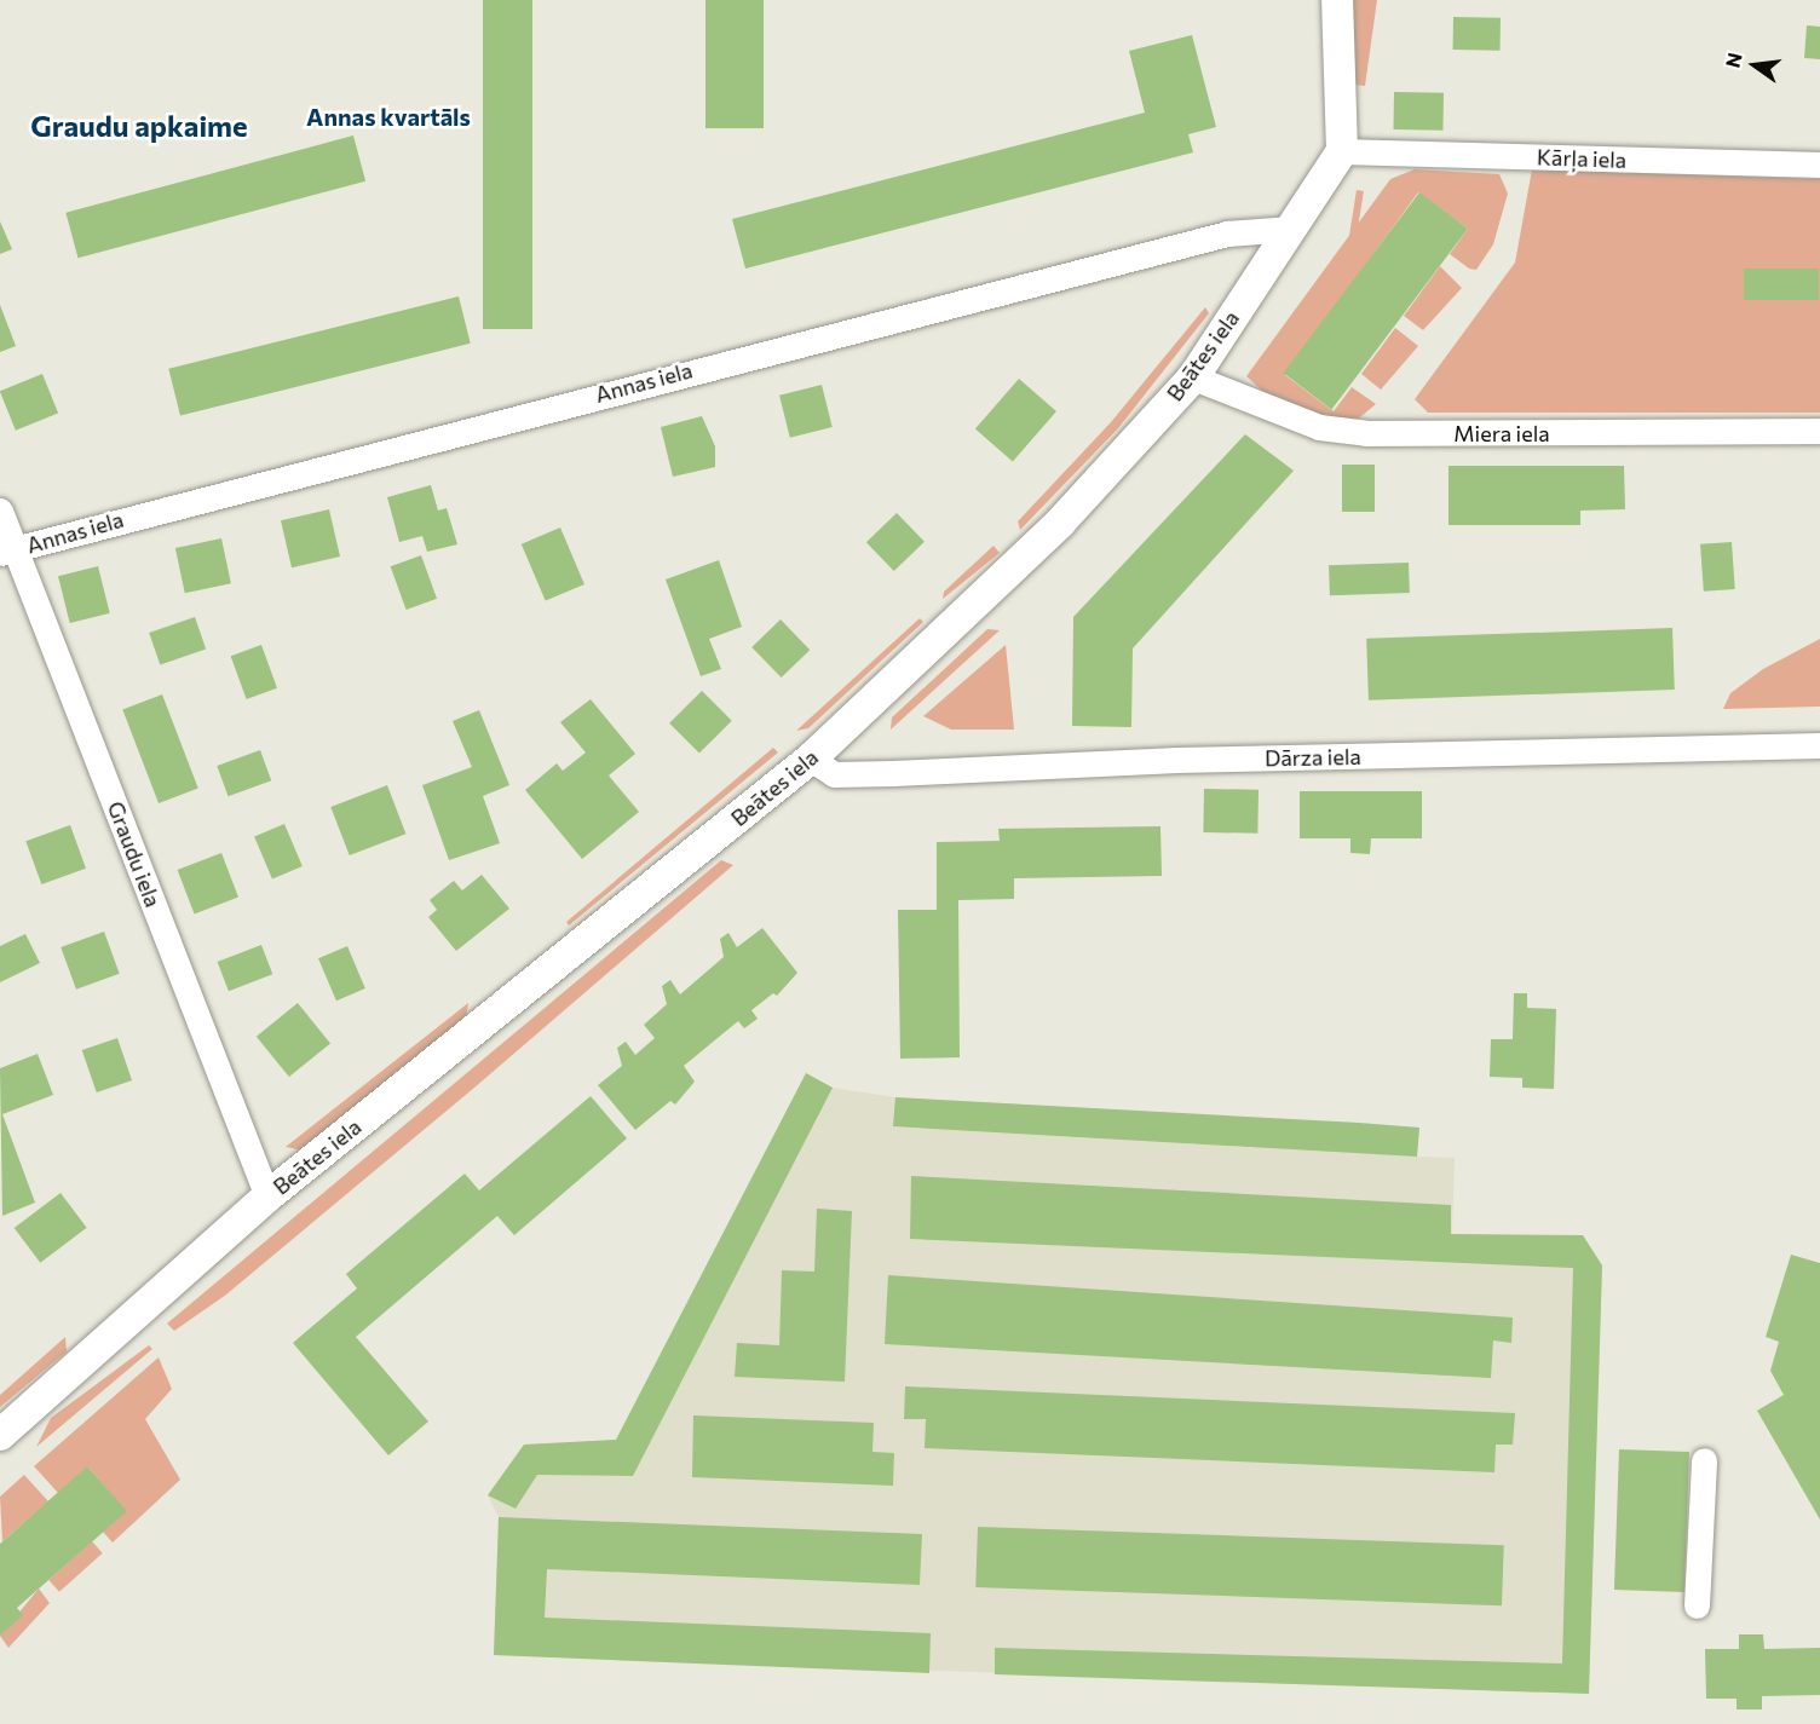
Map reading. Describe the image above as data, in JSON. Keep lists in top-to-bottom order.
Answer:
{
  "streets": {
    "street": [
      "Kārļa iela",
      "Beātes iela",
      "Annas iela",
      "Miera iela",
      "Dārza iela",
      "Graudu iela"
    ]
  },
  "crossings": [
    ["Kārļa iela", "Beātes iela"],
    ["Beātes iela", "Annas iela"],
    ["Beātes iela", "Miera iela"],
    ["Beātes iela", "Dārza iela"],
    ["Beātes iela", "Graudu iela"],
    ["Annas iela", "Graudu iela"]
  ],
  "districts": ["Annas kvartāls", "Graudu apkaime"],
  "north": "left"
}
